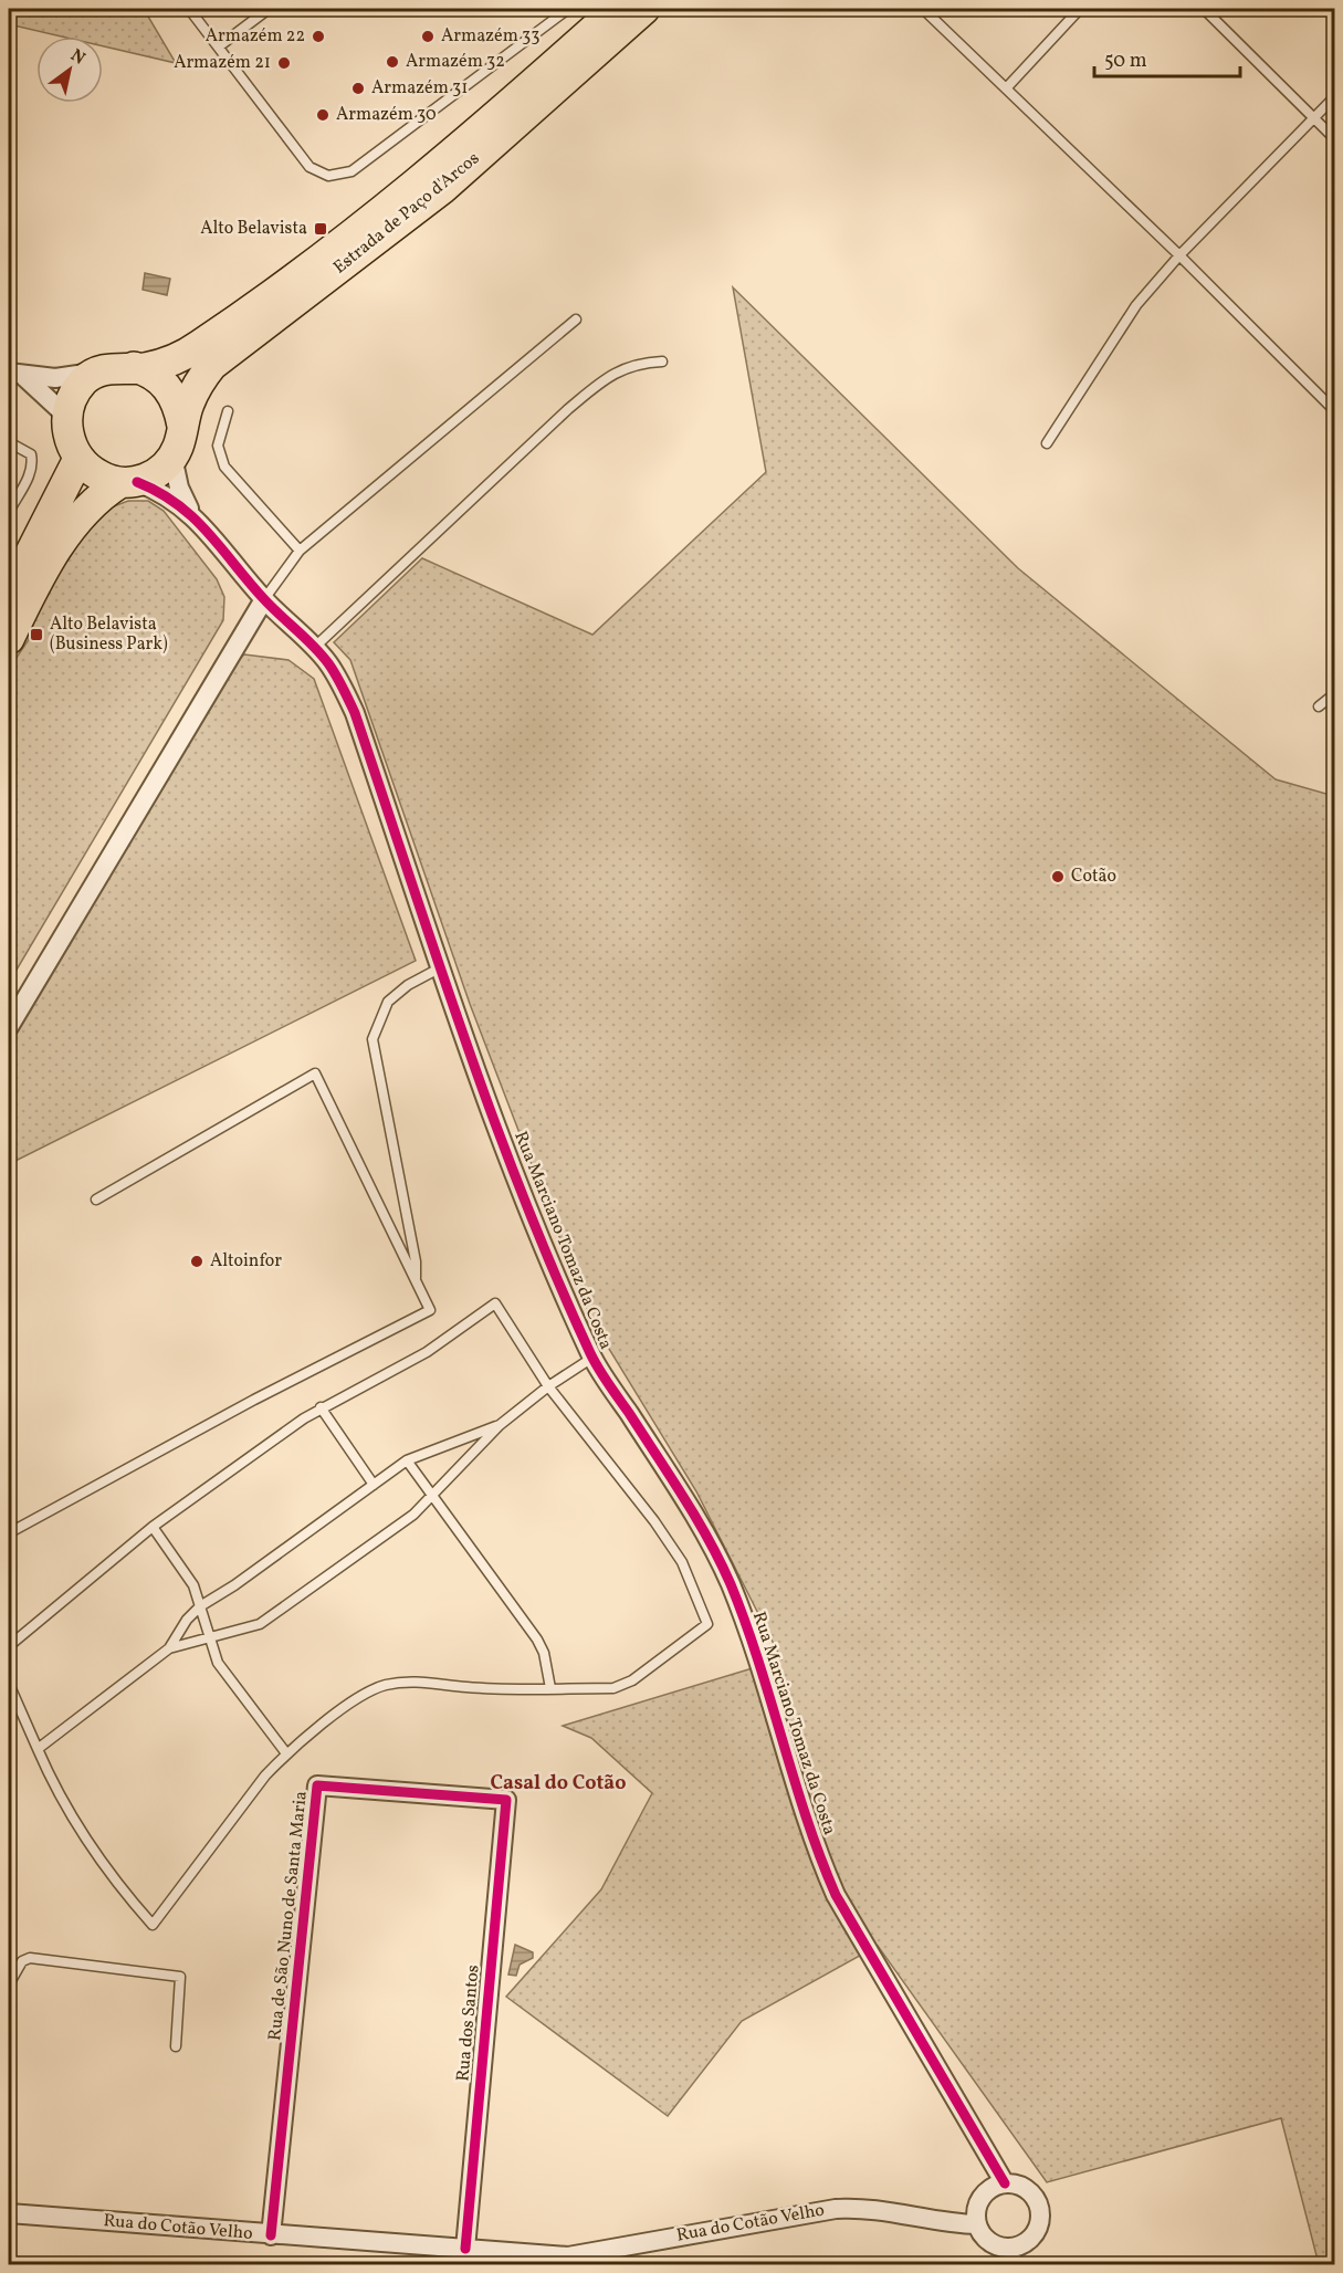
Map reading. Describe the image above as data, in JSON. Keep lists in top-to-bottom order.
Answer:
{
  "streets": {
    "main road": ["Estrada de Paço d'Arcos"],
    "street": [
      "Rua Marciano Tomaz da Costa",
      "Rua de São Nuno de Santa Maria",
      "Rua dos Santos",
      "Rua do Cotão Velho"
    ]
  },
  "crossings": [
    ["Estrada de Paço d'Arcos", "Rua Marciano Tomaz da Costa"],
    ["Rua Marciano Tomaz da Costa", "Rua do Cotão Velho"],
    ["Rua de São Nuno de Santa Maria", "Rua dos Santos"],
    ["Rua de São Nuno de Santa Maria", "Rua do Cotão Velho"],
    ["Rua dos Santos", "Rua do Cotão Velho"]
  ],
  "districts": ["Casal do Cotão"],
  "places": {
    "other": [
      "Armazém 22",
      "Armazém 33",
      "Armazém 32",
      "Armazém 21",
      "Armazém 31",
      "Armazém 30",
      "Cotão",
      "Altoinfor"
    ],
    "transit": ["Alto Belavista", "Alto Belavista (Business Park)"]
  },
  "scale_bar": "50 m",
  "north": "top right"
}
